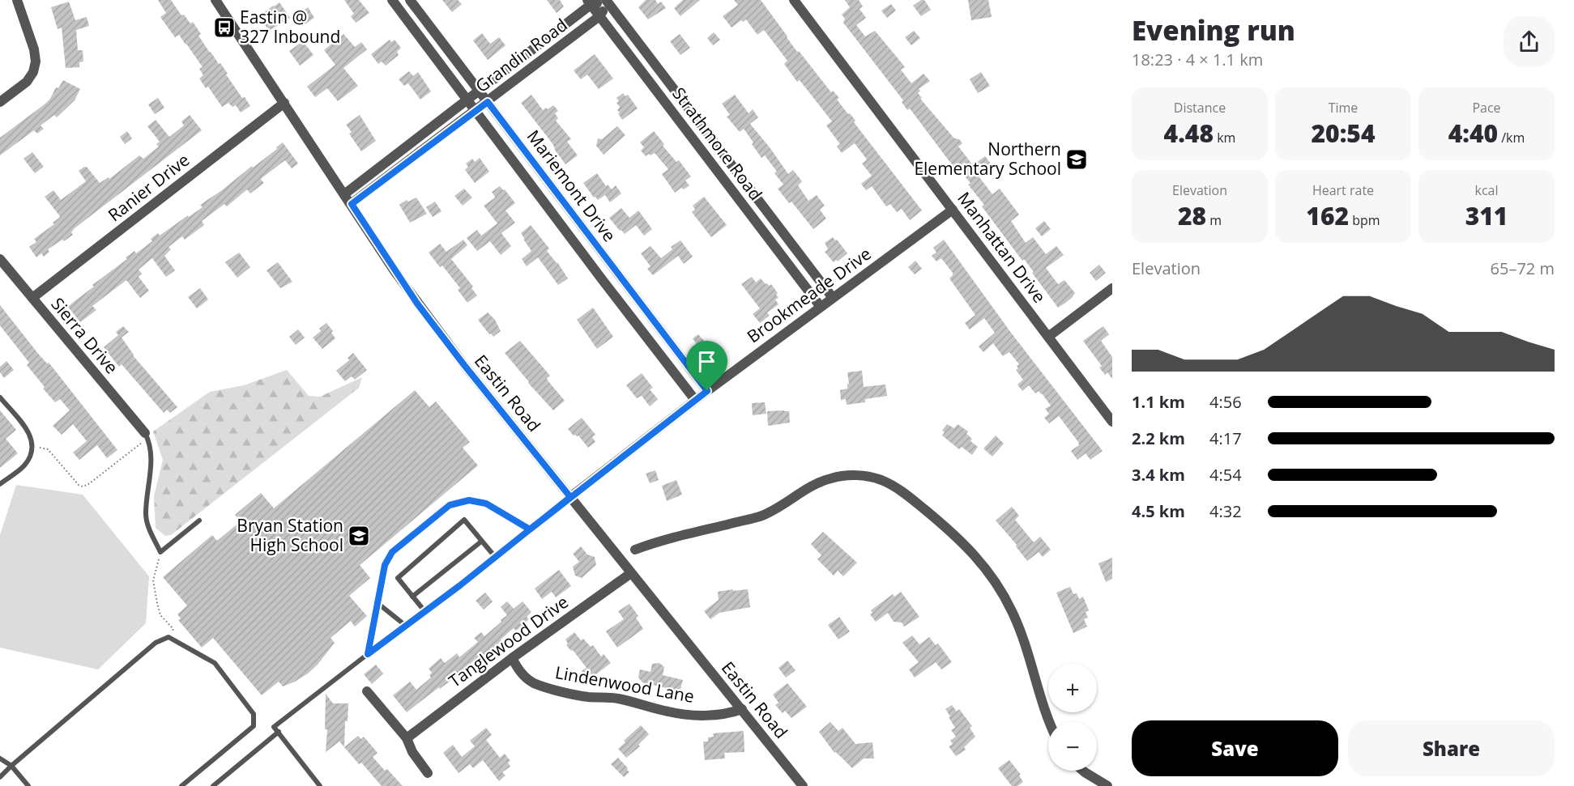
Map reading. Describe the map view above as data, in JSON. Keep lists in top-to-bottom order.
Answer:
{
  "streets": {
    "street": [
      "Grandin Road",
      "Strathmore Road",
      "Mariemont Drive",
      "Ranier Drive",
      "Manhattan Drive",
      "Brookmeade Drive",
      "Sierra Drive",
      "Eastin Road",
      "Tanglewood Drive",
      "Lindenwood Lane"
    ]
  },
  "crossings": [
    ["Grandin Road", "Strathmore Road"],
    ["Grandin Road", "Mariemont Drive"],
    ["Grandin Road", "Eastin Road"],
    ["Strathmore Road", "Brookmeade Drive"],
    ["Mariemont Drive", "Brookmeade Drive"],
    ["Ranier Drive", "Sierra Drive"],
    ["Ranier Drive", "Eastin Road"],
    ["Manhattan Drive", "Brookmeade Drive"],
    ["Brookmeade Drive", "Eastin Road"],
    ["Eastin Road", "Tanglewood Drive"],
    ["Eastin Road", "Lindenwood Lane"],
    ["Tanglewood Drive", "Lindenwood Lane"]
  ],
  "places": {
    "bus stop": ["Eastin @ 327 Inbound"],
    "school or university": ["Northern Elementary School", "Bryan Station High School"]
  },
  "page": {
    "heading": ["Evening run", "18:23 · 4 × 1.1 km"],
    "stats": [
      ["Distance", "4.48 km"],
      ["Time", "20:54"],
      ["Pace", "4:40 /km"],
      ["Elevation", "28 m"],
      ["Heart rate", "162 bpm"],
      ["kcal", "311"]
    ],
    "chart": ["Elevation", "65–72 m"],
    "list": [
      {
        "name": "1.1 km",
        "note": "4:56"
      },
      {
        "name": "2.2 km",
        "note": "4:17"
      },
      {
        "name": "3.4 km",
        "note": "4:54"
      },
      {
        "name": "4.5 km",
        "note": "4:32"
      }
    ],
    "map_buttons": ["+", "−"],
    "buttons": ["Save", "Share"]
  }
}
